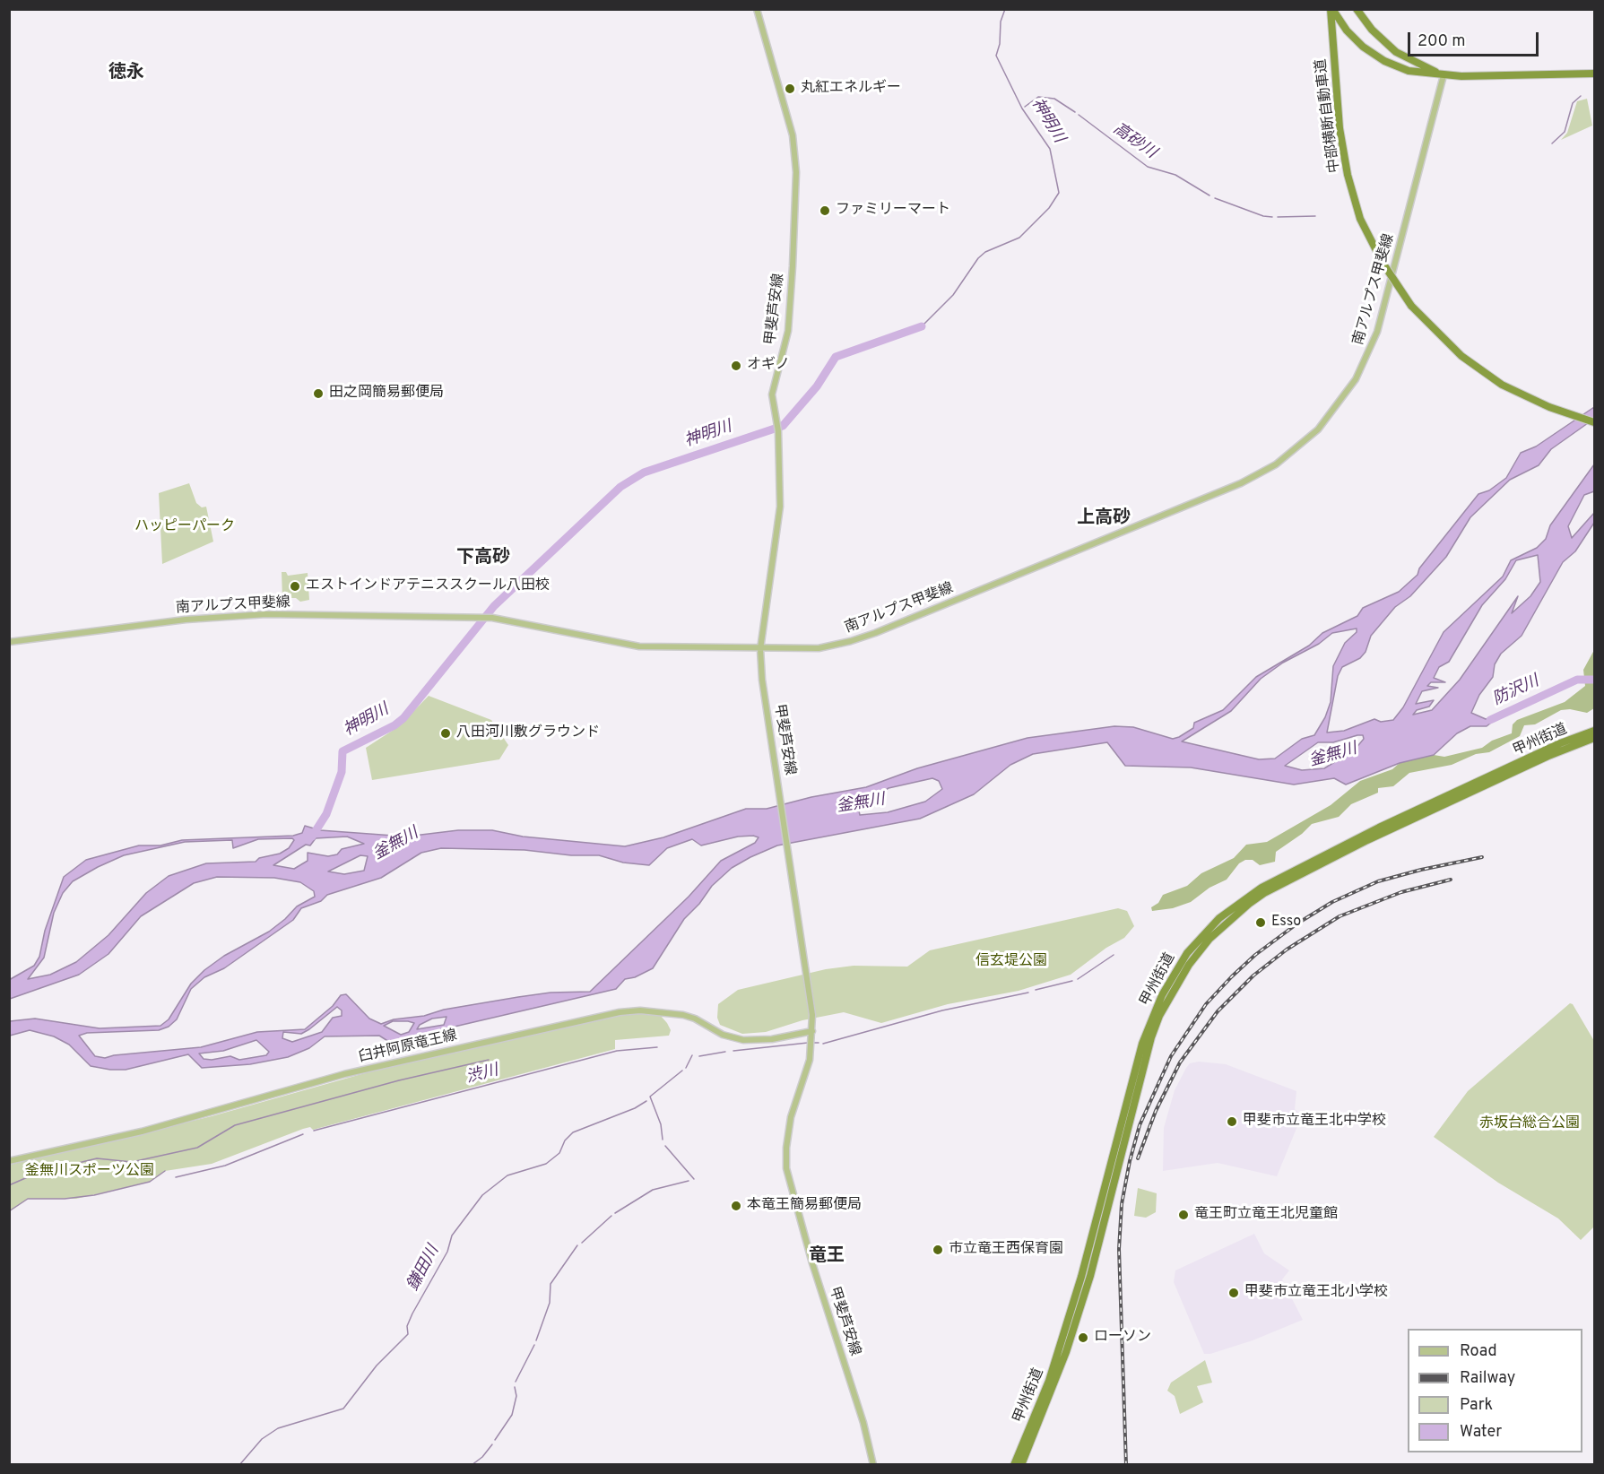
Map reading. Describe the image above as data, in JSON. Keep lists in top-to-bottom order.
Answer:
{
  "streets": {
    "highway": ["中部横断自動車道", "甲州街道"],
    "main road": ["南アルプス甲斐線", "甲斐芦安線", "臼井阿原竜王線"]
  },
  "crossings": [
    ["南アルプス甲斐線", "甲斐芦安線"],
    ["甲斐芦安線", "臼井阿原竜王線"]
  ],
  "districts": [
    "徳永",
    "上高砂",
    "下高砂",
    "竜王"
  ],
  "water": [
    "神明川",
    "高砂川",
    "防沢川",
    "釜無川",
    "渋川",
    "鎌田川"
  ],
  "parks": [
    "ハッピーパーク",
    "信玄堤公園",
    "赤坂台総合公園",
    "釜無川スポーツ公園"
  ],
  "places": [
    "丸紅エネルギー",
    "ファミリーマート",
    "オギノ",
    "田之岡簡易郵便局",
    "エストインドアテニススクール八田校",
    "八田河川敷グラウンド",
    "Esso",
    "甲斐市立竜王北中学校",
    "本竜王簡易郵便局",
    "竜王町立竜王北児童館",
    "市立竜王西保育園",
    "甲斐市立竜王北小学校",
    "ローソン"
  ],
  "legend": [
    "Road",
    "Railway",
    "Park",
    "Water"
  ],
  "scale_bar": "200 m"
}
